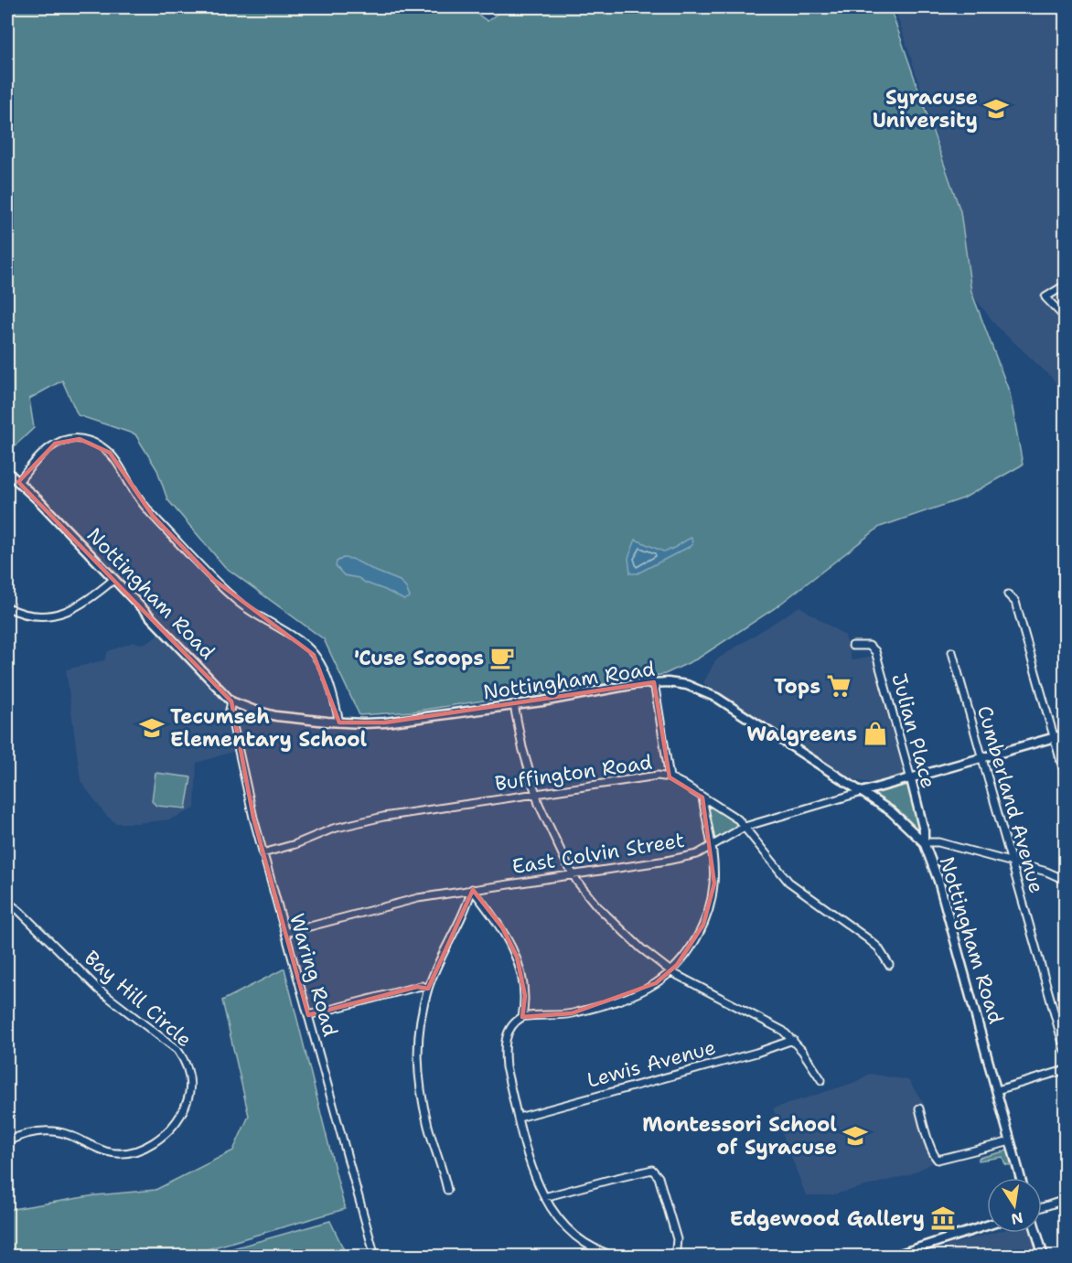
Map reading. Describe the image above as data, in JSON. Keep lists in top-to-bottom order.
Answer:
{
  "streets": {
    "street": [
      "Nottingham Road",
      "Julian Place",
      "Buffington Road",
      "Cumberland Avenue",
      "East Colvin Street",
      "Waring Road",
      "Bay Hill Circle",
      "Lewis Avenue"
    ]
  },
  "crossings": [
    ["Nottingham Road", "Julian Place"],
    ["Nottingham Road", "East Colvin Street"],
    ["Nottingham Road", "Waring Road"],
    ["Julian Place", "East Colvin Street"],
    ["Buffington Road", "East Colvin Street"],
    ["Buffington Road", "Waring Road"],
    ["Cumberland Avenue", "East Colvin Street"],
    ["East Colvin Street", "Waring Road"]
  ],
  "places": {
    "school or university": ["Syracuse University", "Tecumseh Elementary School", "Montessori School of Syracuse"],
    "cafe": ["'Cuse Scoops"],
    "supermarket": ["Tops"],
    "shop": ["Walgreens"],
    "museum": ["Edgewood Gallery"]
  },
  "north": "bottom"
}
